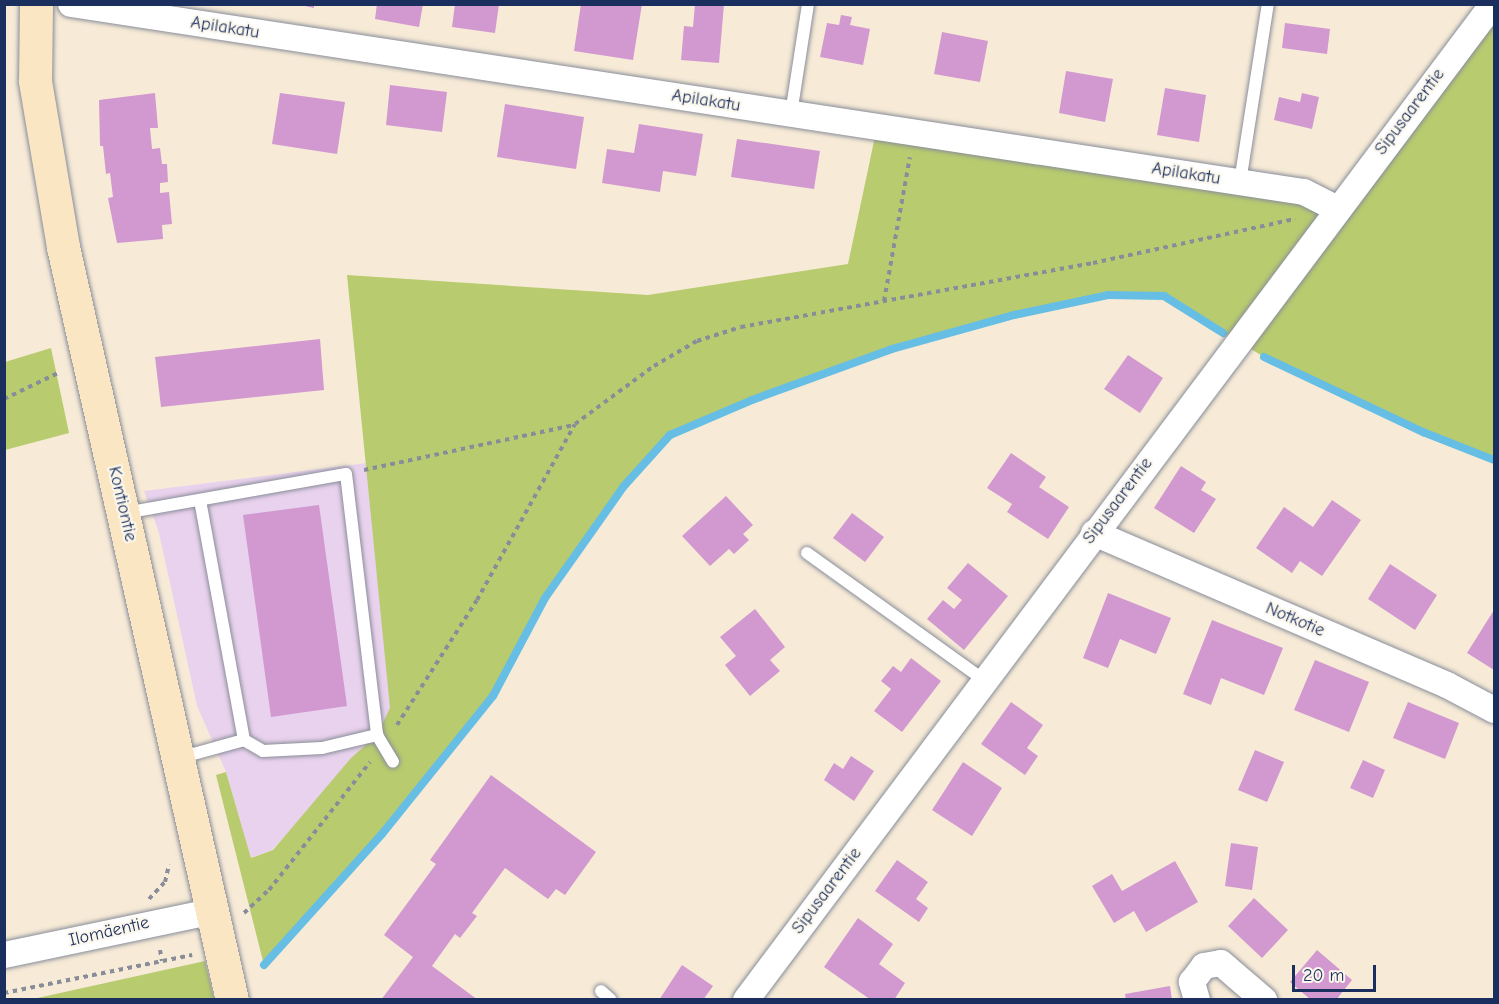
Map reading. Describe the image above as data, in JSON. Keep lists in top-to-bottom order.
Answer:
{
  "streets": {
    "street": [
      "Apilakatu",
      "Sipusaarentie",
      "Kontiontie",
      "Notkotie",
      "Ilomäentie"
    ]
  },
  "crossings": [
    ["Apilakatu", "Sipusaarentie"],
    ["Sipusaarentie", "Notkotie"],
    ["Kontiontie", "Ilomäentie"]
  ],
  "scale_bar": "20 m"
}
